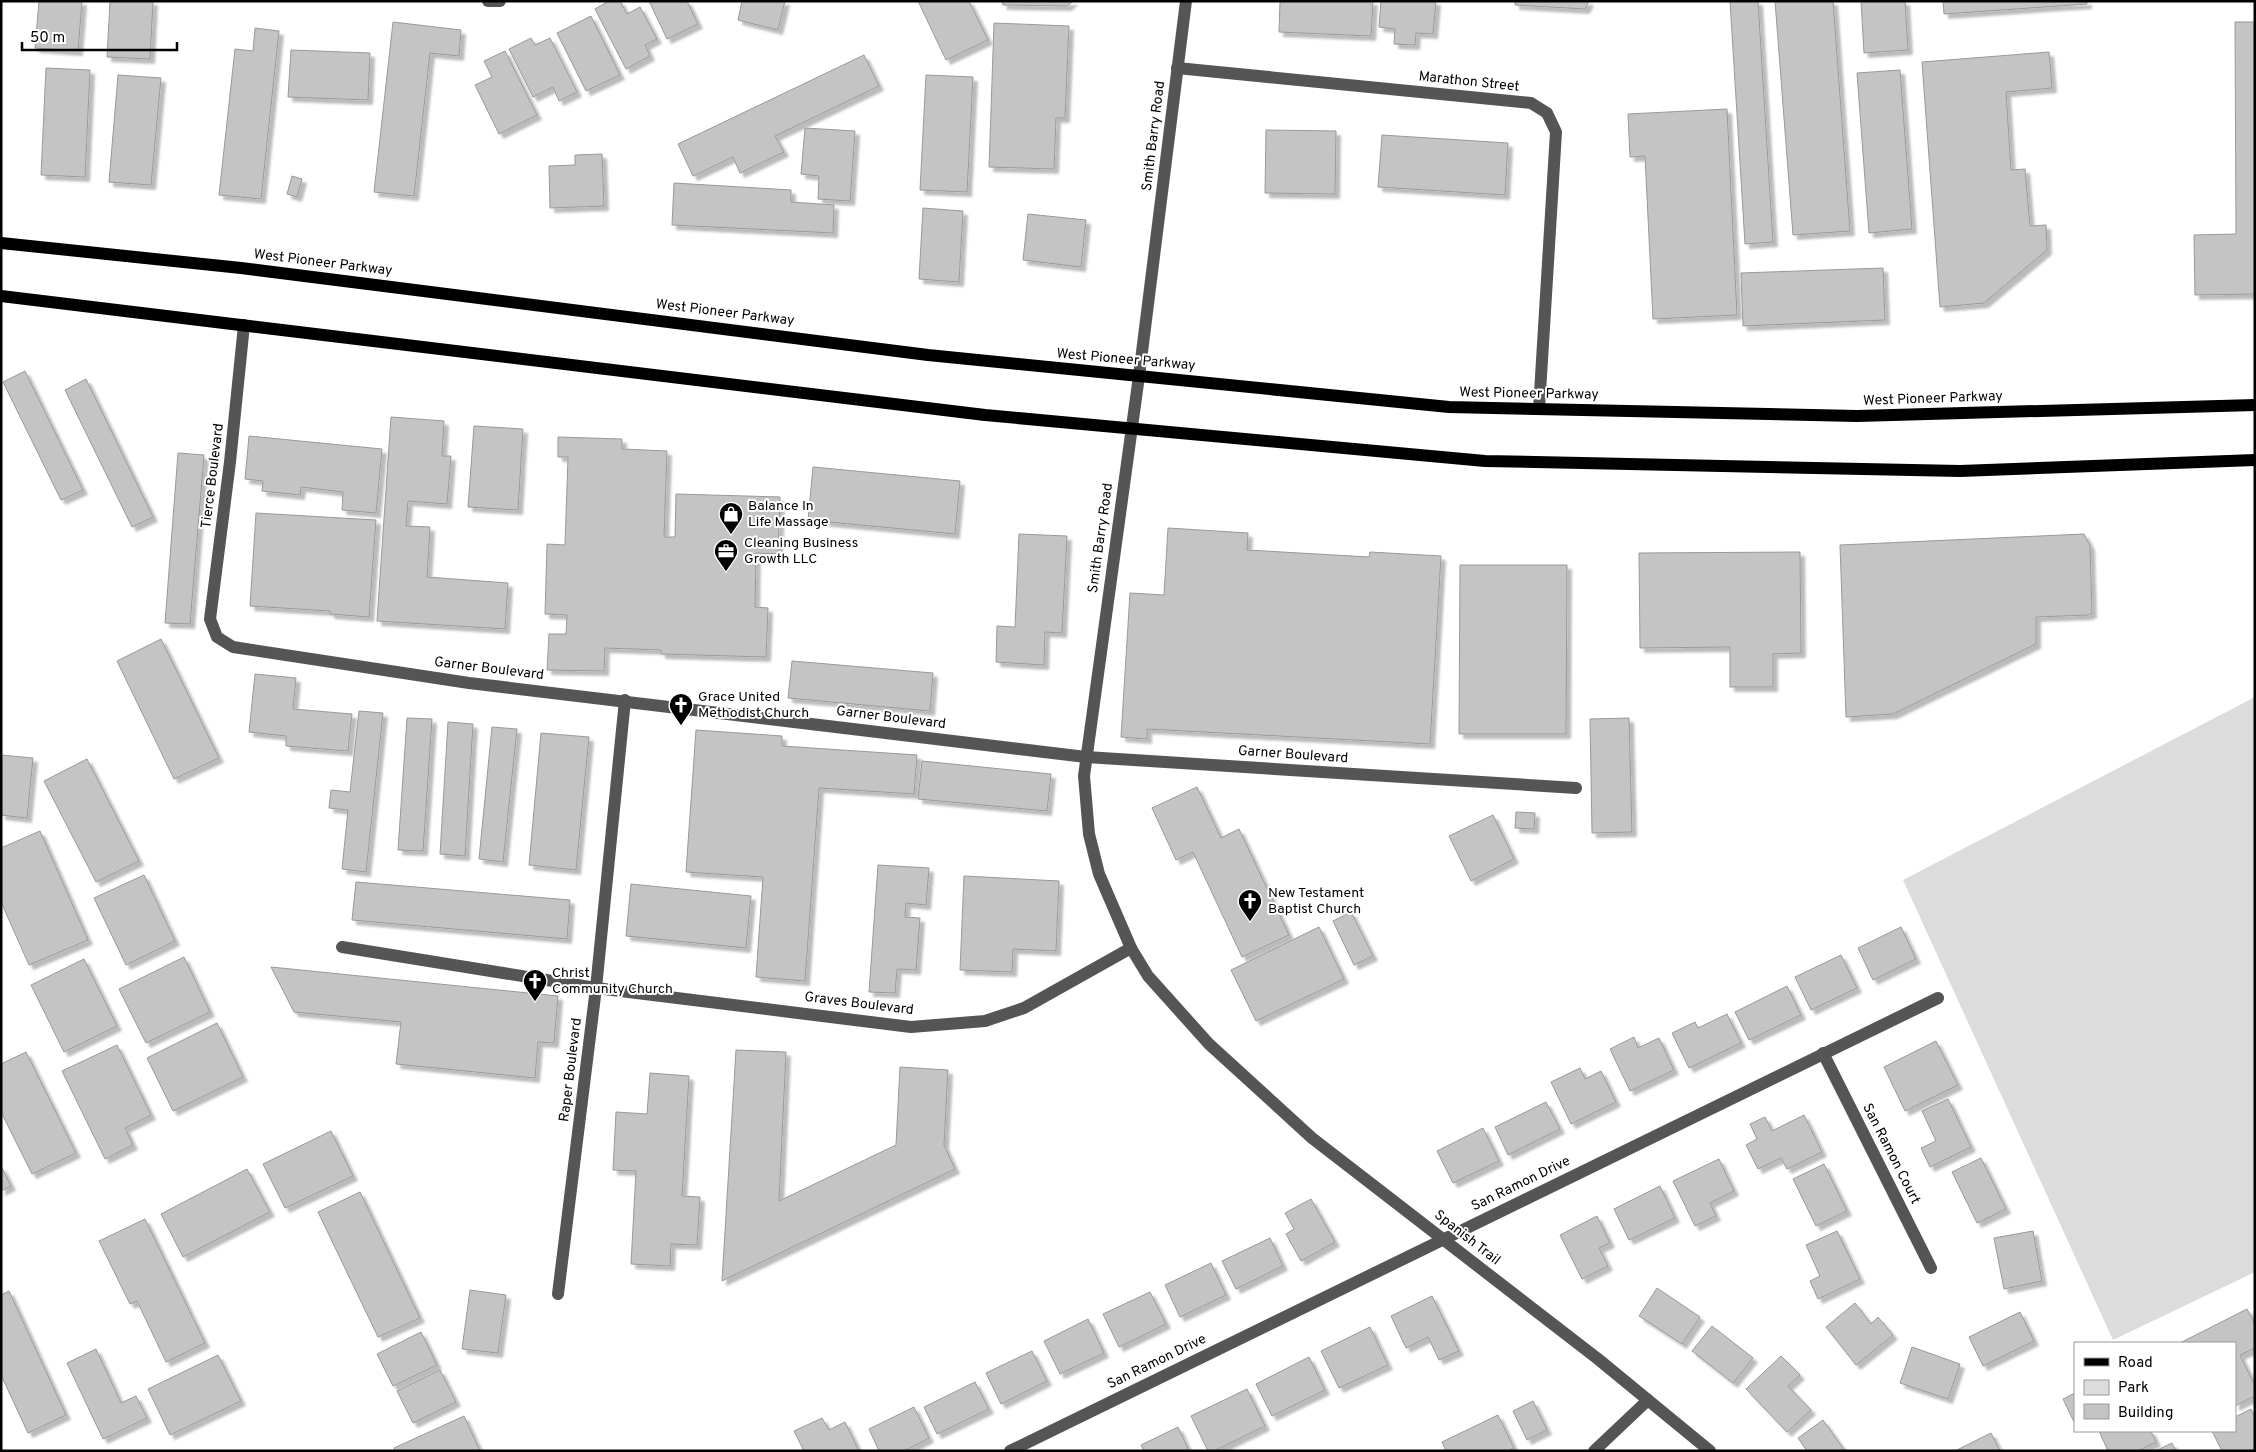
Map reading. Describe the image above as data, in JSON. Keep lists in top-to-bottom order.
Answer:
{
  "streets": {
    "main road": ["West Pioneer Parkway"],
    "street": [
      "Marathon Street",
      "Smith Barry Road",
      "Tierce Boulevard",
      "Garner Boulevard",
      "Graves Boulevard",
      "Raper Boulevard",
      "San Ramon Court",
      "San Ramon Drive",
      "Spanish Trail"
    ]
  },
  "crossings": [
    ["Marathon Street", "Smith Barry Road"],
    ["Marathon Street", "West Pioneer Parkway"],
    ["Smith Barry Road", "West Pioneer Parkway"],
    ["Smith Barry Road", "Garner Boulevard"],
    ["Smith Barry Road", "Graves Boulevard"],
    ["Smith Barry Road", "Spanish Trail"],
    ["Tierce Boulevard", "Garner Boulevard"],
    ["Garner Boulevard", "Raper Boulevard"],
    ["Graves Boulevard", "Raper Boulevard"],
    ["San Ramon Court", "San Ramon Drive"],
    ["San Ramon Drive", "Spanish Trail"]
  ],
  "places": {
    "shop": ["Balance In Life Massage"],
    "office": ["Cleaning Business Growth LLC"],
    "church": ["Grace United Methodist Church", "New Testament Baptist Church", "Christ Community Church"]
  },
  "legend": ["Road", "Park", "Building"],
  "scale_bar": "50 m"
}
